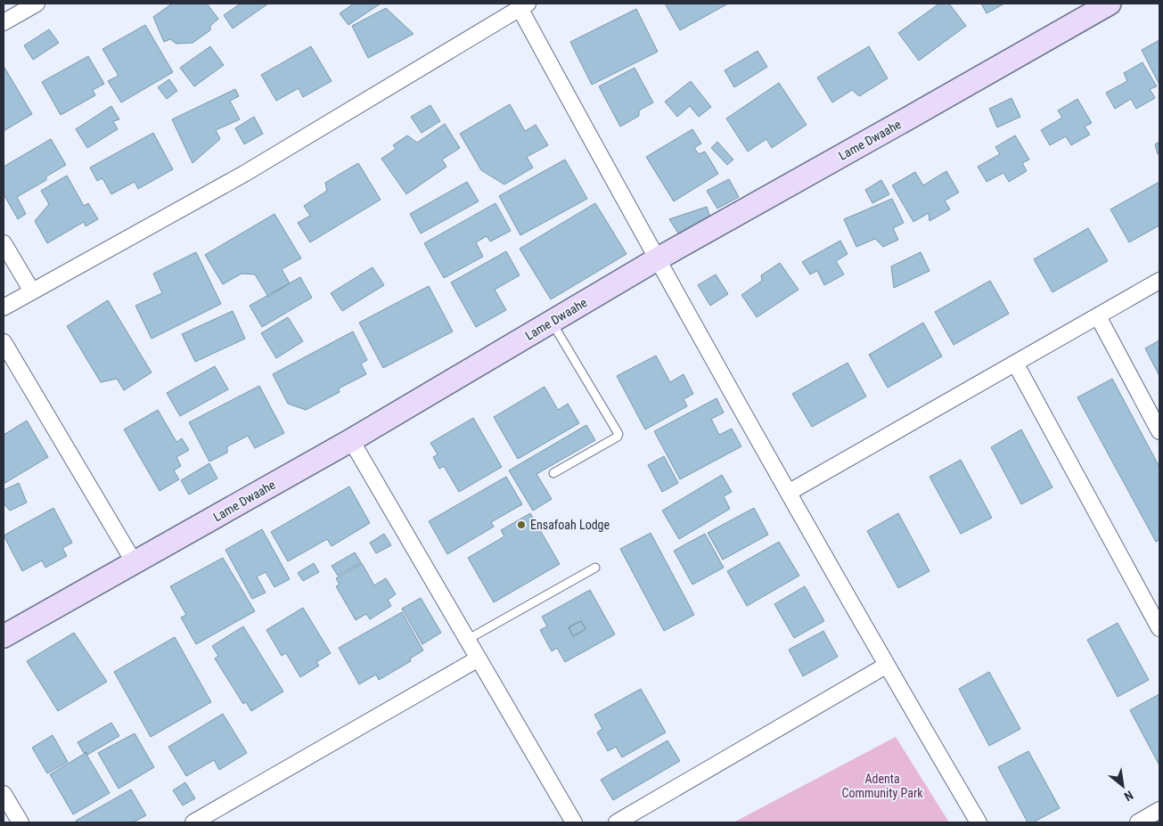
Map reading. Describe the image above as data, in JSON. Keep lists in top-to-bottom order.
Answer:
{
  "streets": {
    "street": ["Lame Dwaahe"]
  },
  "parks": ["Adenta Community Park"],
  "places": ["Ensafoah Lodge"],
  "north": "bottom right"
}
